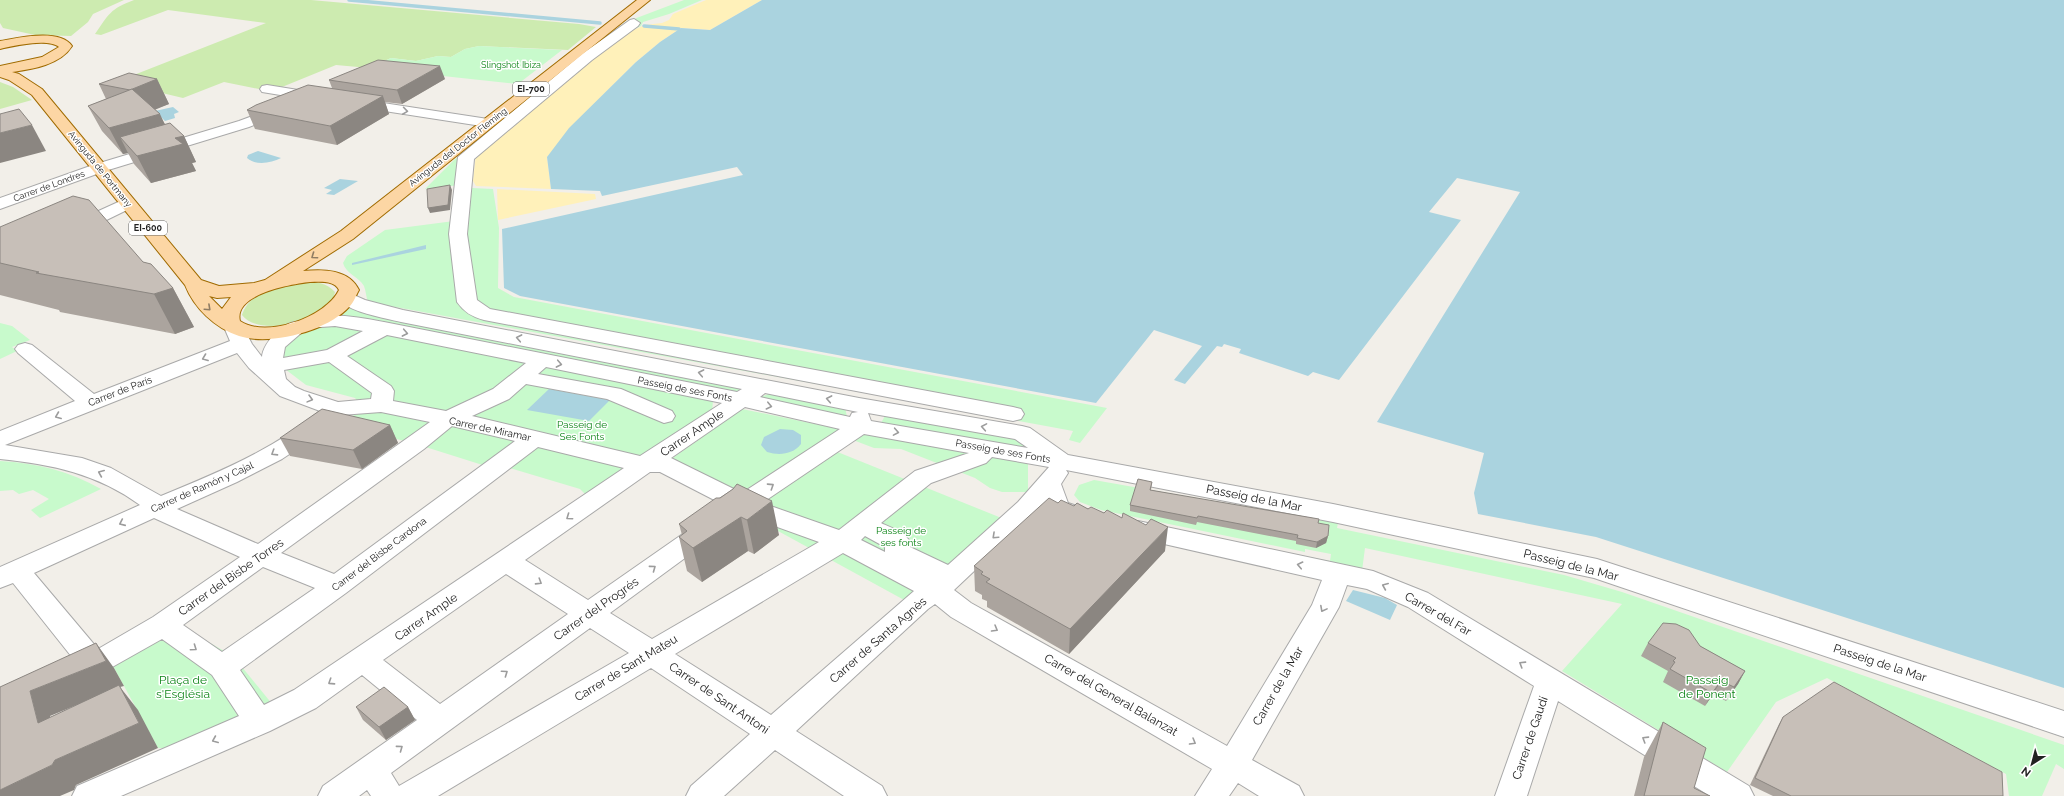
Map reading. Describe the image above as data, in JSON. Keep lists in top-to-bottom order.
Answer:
{
  "streets": {
    "main road": [
      "EI-700",
      "Avinguda del Doctor Fleming",
      "Avinguda de Portmany",
      "EI-600"
    ],
    "street": [
      "Carrer de Londres",
      "Passeig de ses Fonts",
      "Carrer de París",
      "Carrer de Miramar",
      "Carrer Ample",
      "Carrer de Ramón y Cajal",
      "Passeig de la Mar",
      "Carrer del Bisbe Cardona",
      "Carrer del Bisbe Torres",
      "Carrer del Progrés",
      "Carrer del Far",
      "Carrer de Santa Agnès",
      "Carrer de Sant Mateu",
      "Carrer de la Mar",
      "Carrer del General Balanzat",
      "Carrer de Sant Antoni",
      "Carrer de Gaudí"
    ]
  },
  "crossings": [
    ["Avinguda del Doctor Fleming", "Avinguda de Portmany"],
    ["Avinguda del Doctor Fleming", "Passeig de ses Fonts"],
    ["Avinguda del Doctor Fleming", "Carrer de París"],
    ["Avinguda de Portmany", "Carrer de Londres"],
    ["Avinguda de Portmany", "Passeig de ses Fonts"],
    ["Avinguda de Portmany", "Carrer de París"],
    ["Passeig de ses Fonts", "Carrer Ample"],
    ["Passeig de ses Fonts", "Passeig de la Mar"],
    ["Passeig de ses Fonts", "Carrer del Progrés"],
    ["Passeig de ses Fonts", "Carrer de Santa Agnès"],
    ["Carrer de Miramar", "Carrer Ample"],
    ["Carrer de Miramar", "Carrer de Ramón y Cajal"],
    ["Carrer de Miramar", "Carrer del Bisbe Cardona"],
    ["Carrer de Miramar", "Carrer del Bisbe Torres"],
    ["Carrer Ample", "Carrer de Sant Antoni"],
    ["Passeig de la Mar", "Carrer de Santa Agnès"],
    ["Carrer del Progrés", "Carrer de Sant Antoni"],
    ["Carrer del Far", "Carrer de la Mar"],
    ["Carrer del Far", "Carrer de Gaudí"],
    ["Carrer de Santa Agnès", "Carrer del General Balanzat"],
    ["Carrer de Santa Agnès", "Carrer de Sant Antoni"],
    ["Carrer de Sant Mateu", "Carrer del General Balanzat"],
    ["Carrer de Sant Mateu", "Carrer de Sant Antoni"],
    ["Carrer de la Mar", "Carrer del General Balanzat"]
  ],
  "one_way": [
    "Carrer de París",
    "Carrer Ample",
    "Carrer de Ramón y Cajal",
    "Carrer del Progrés",
    "Carrer del Far",
    "Carrer de la Mar",
    "Carrer del General Balanzat"
  ],
  "parks": [
    "Slingshot Ibiza",
    "Passeig de Ses Fonts",
    "Passeig de ses fonts",
    "Plaça de s'Església",
    "Passeig de Ponent"
  ],
  "north": "bottom left"
}
